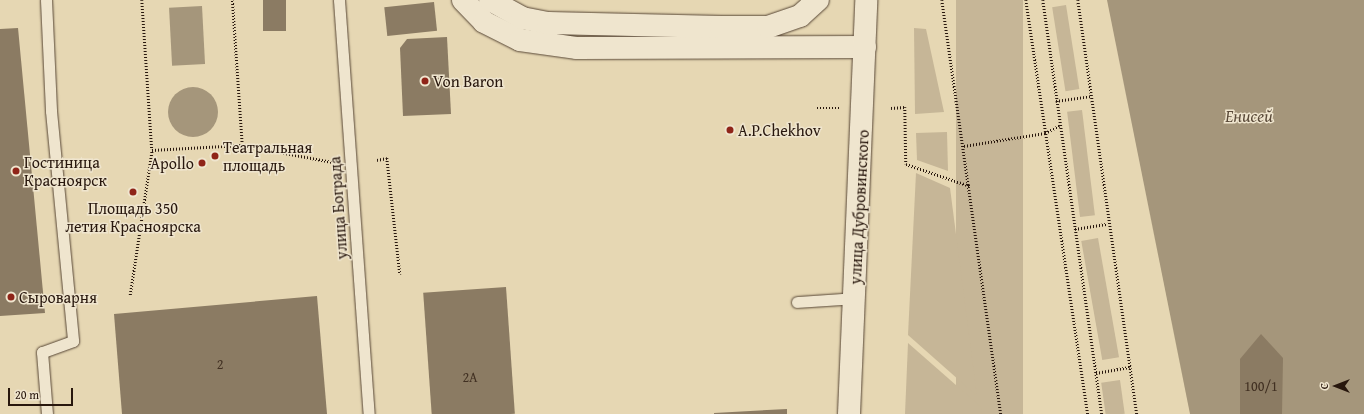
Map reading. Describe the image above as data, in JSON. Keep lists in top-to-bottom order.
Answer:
{
  "streets": {
    "main road": ["улица Дубровинского"],
    "lane": ["улица Бограда"]
  },
  "water": ["Енисей"],
  "places": [
    "Von Baron",
    "A.P.Chekhov",
    "Театральная площадь",
    "Apollo",
    "Гостиница Красноярск",
    "Площадь 350 летия Красноярска",
    "Сыроварня"
  ],
  "house_numbers": ["2", "2А", "100/1"],
  "scale_bar": "20 m",
  "north": "left"
}
